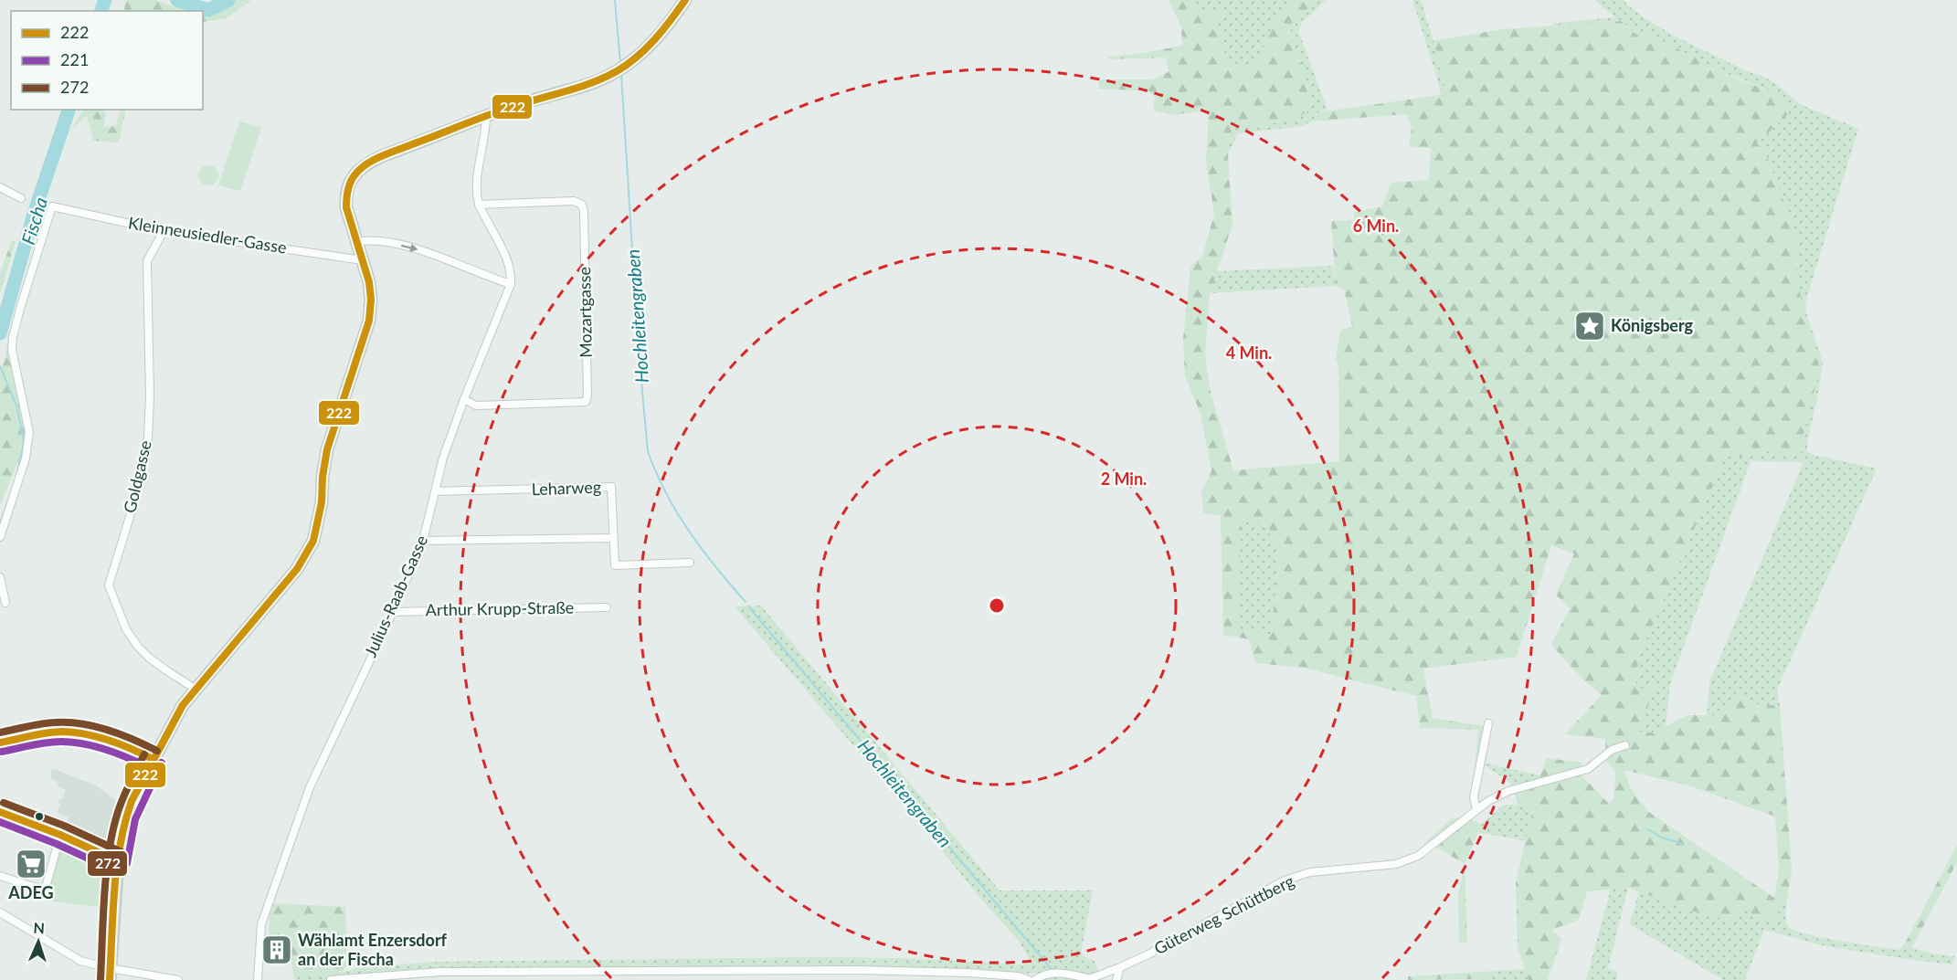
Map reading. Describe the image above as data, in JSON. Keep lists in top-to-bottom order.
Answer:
{
  "streets": {
    "street": [
      "Kleinneusiedler-Gasse",
      "Mozartgasse",
      "Goldgasse",
      "Leharweg",
      "Julius-Raab-Gasse",
      "Arthur Krupp-Straße",
      "Güterweg Schüttberg"
    ]
  },
  "crossings": [
    ["Kleinneusiedler-Gasse", "Goldgasse"],
    ["Mozartgasse", "Julius-Raab-Gasse"],
    ["Leharweg", "Julius-Raab-Gasse"],
    ["Julius-Raab-Gasse", "Arthur Krupp-Straße"]
  ],
  "water": ["Fischa", "Hochleitengraben"],
  "places": {
    "place": ["Königsberg"],
    "supermarket": ["ADEG"],
    "building": ["Wählamt Enzersdorf an der Fischa"]
  },
  "lines": ["transit line 222", "transit line 272", "transit line 221"],
  "legend": ["222", "221", "272"],
  "north": "top",
  "rings": ["6 Min.", "4 Min.", "2 Min."]
}
